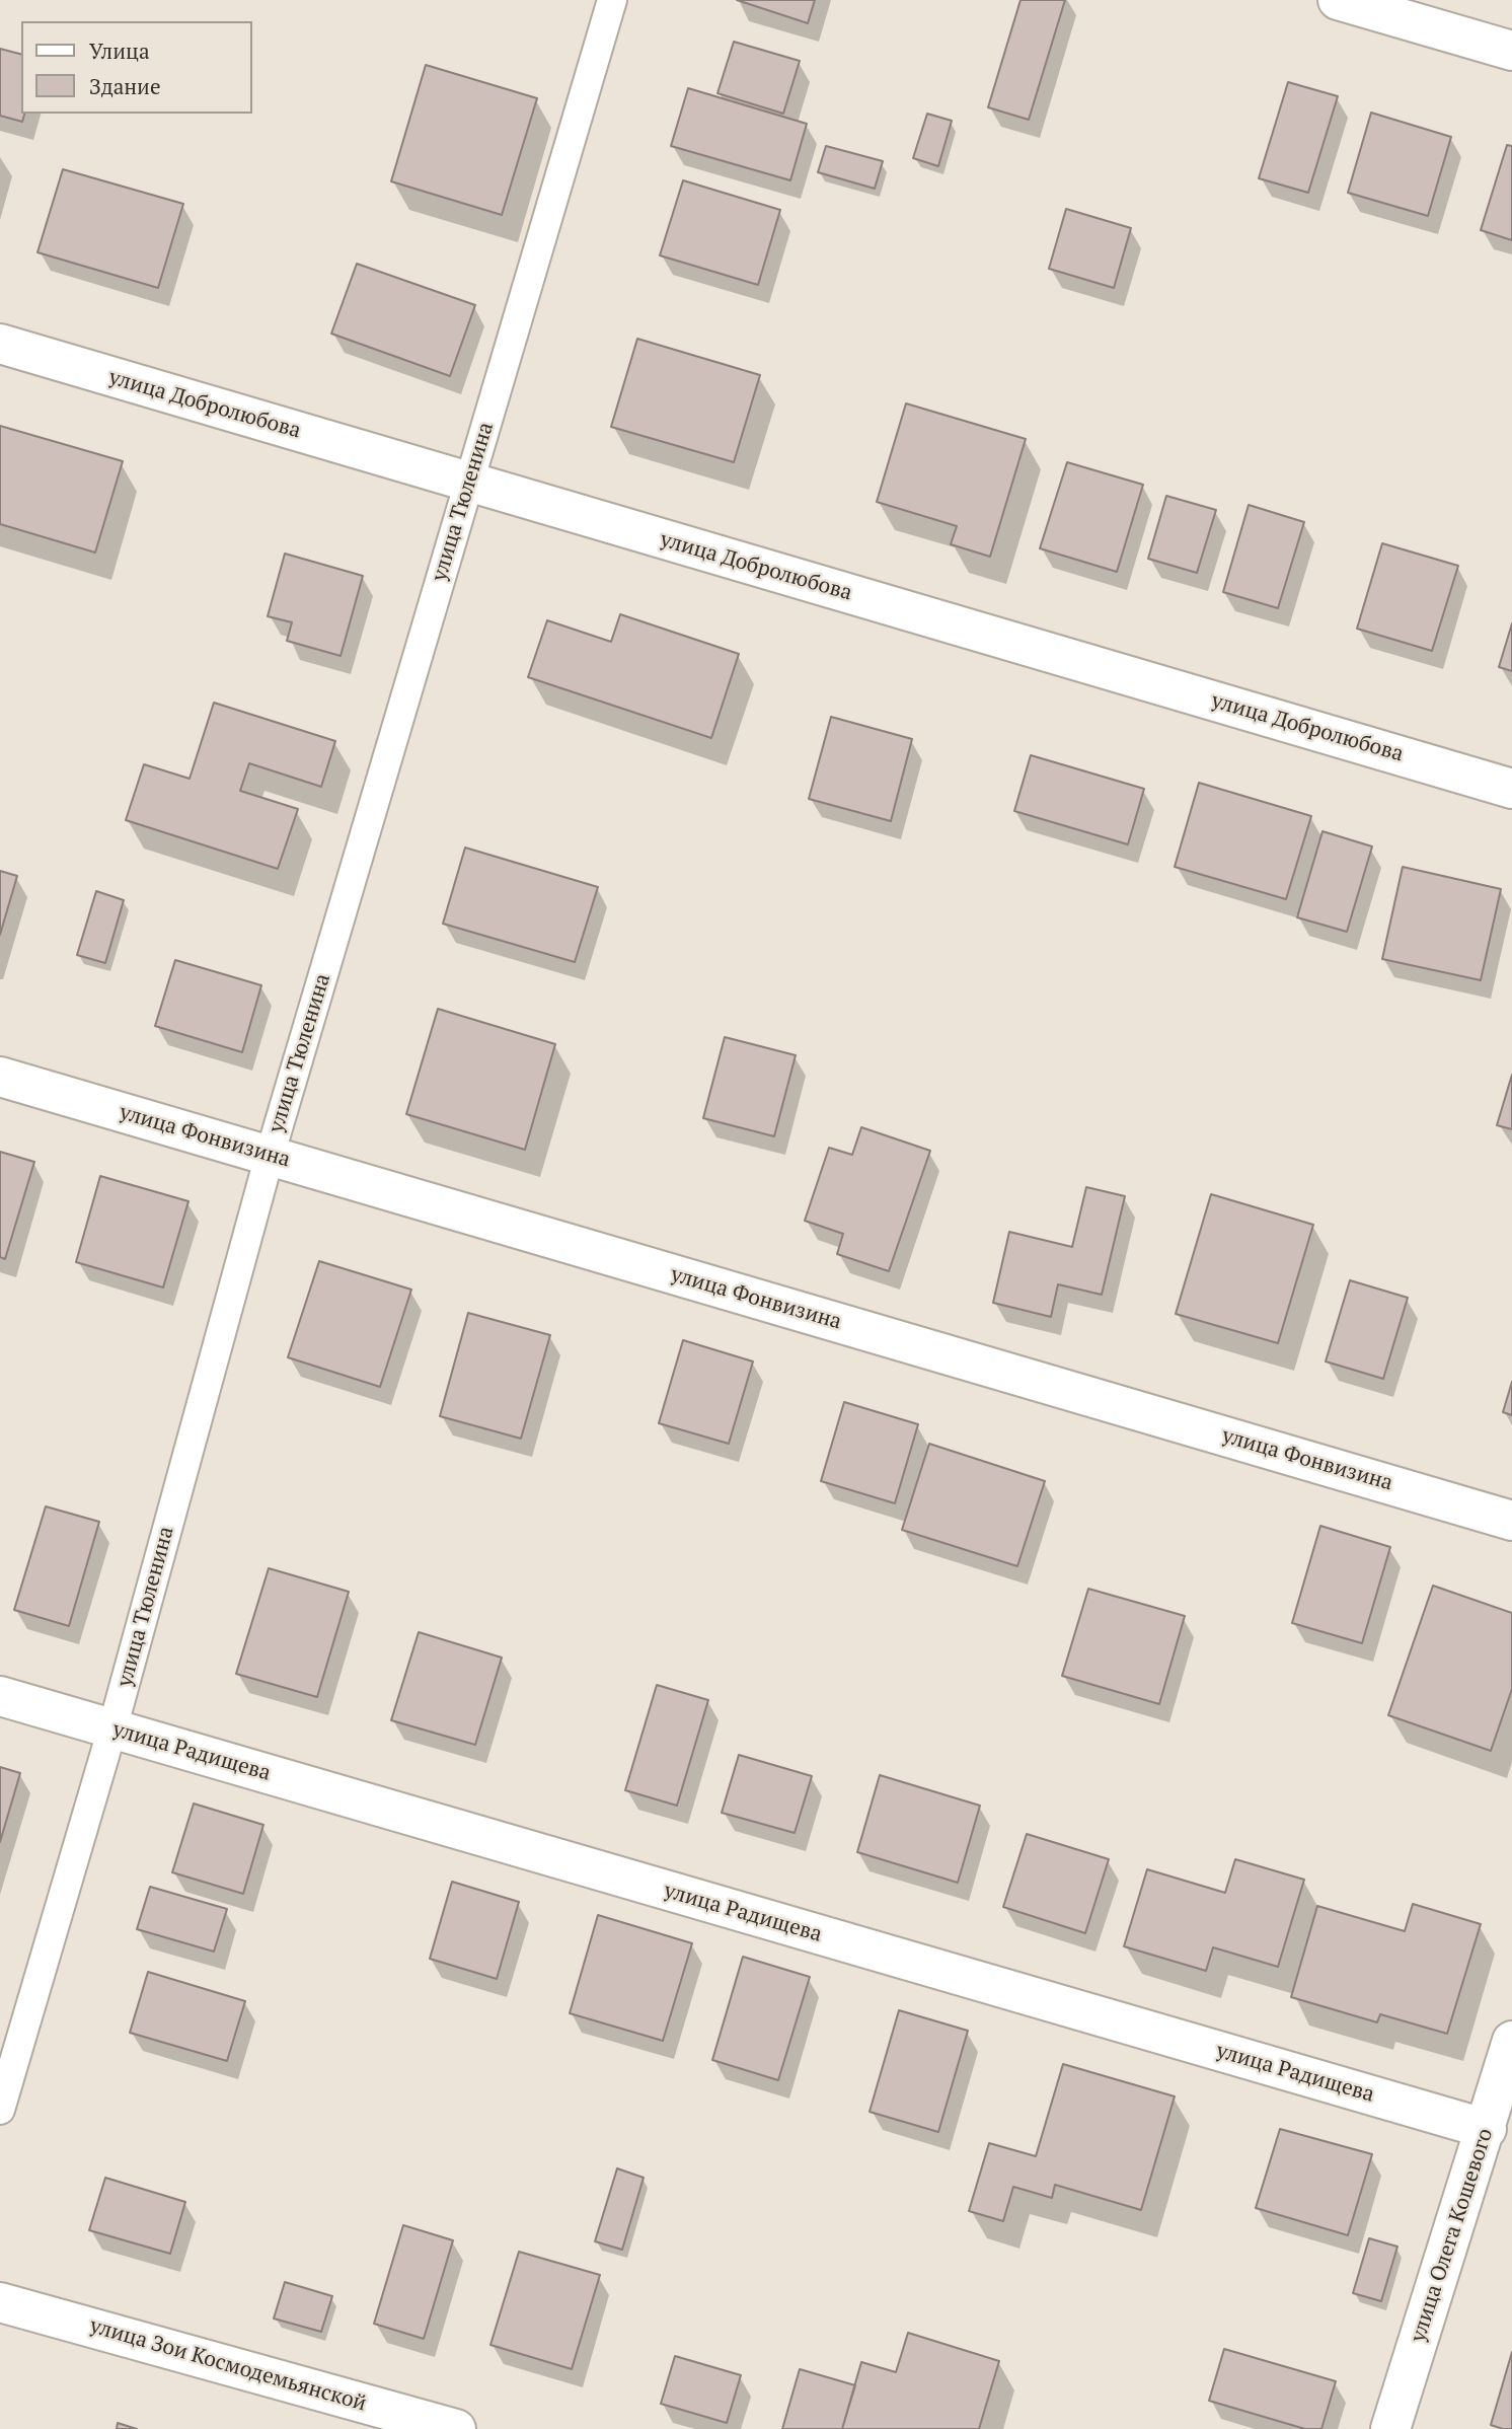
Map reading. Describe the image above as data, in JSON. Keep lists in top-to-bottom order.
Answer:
{
  "streets": {
    "street": [
      "улица Добролюбова",
      "улица Фонвизина",
      "улица Радищева",
      "улица Олега Кошевого",
      "улица Зои Космодемьянской"
    ],
    "lane": ["улица Тюленина"]
  },
  "crossings": [
    ["улица Добролюбова", "улица Тюленина"],
    ["улица Тюленина", "улица Фонвизина"],
    ["улица Тюленина", "улица Радищева"],
    ["улица Радищева", "улица Олега Кошевого"]
  ],
  "legend": ["Улица", "Здание"]
}
